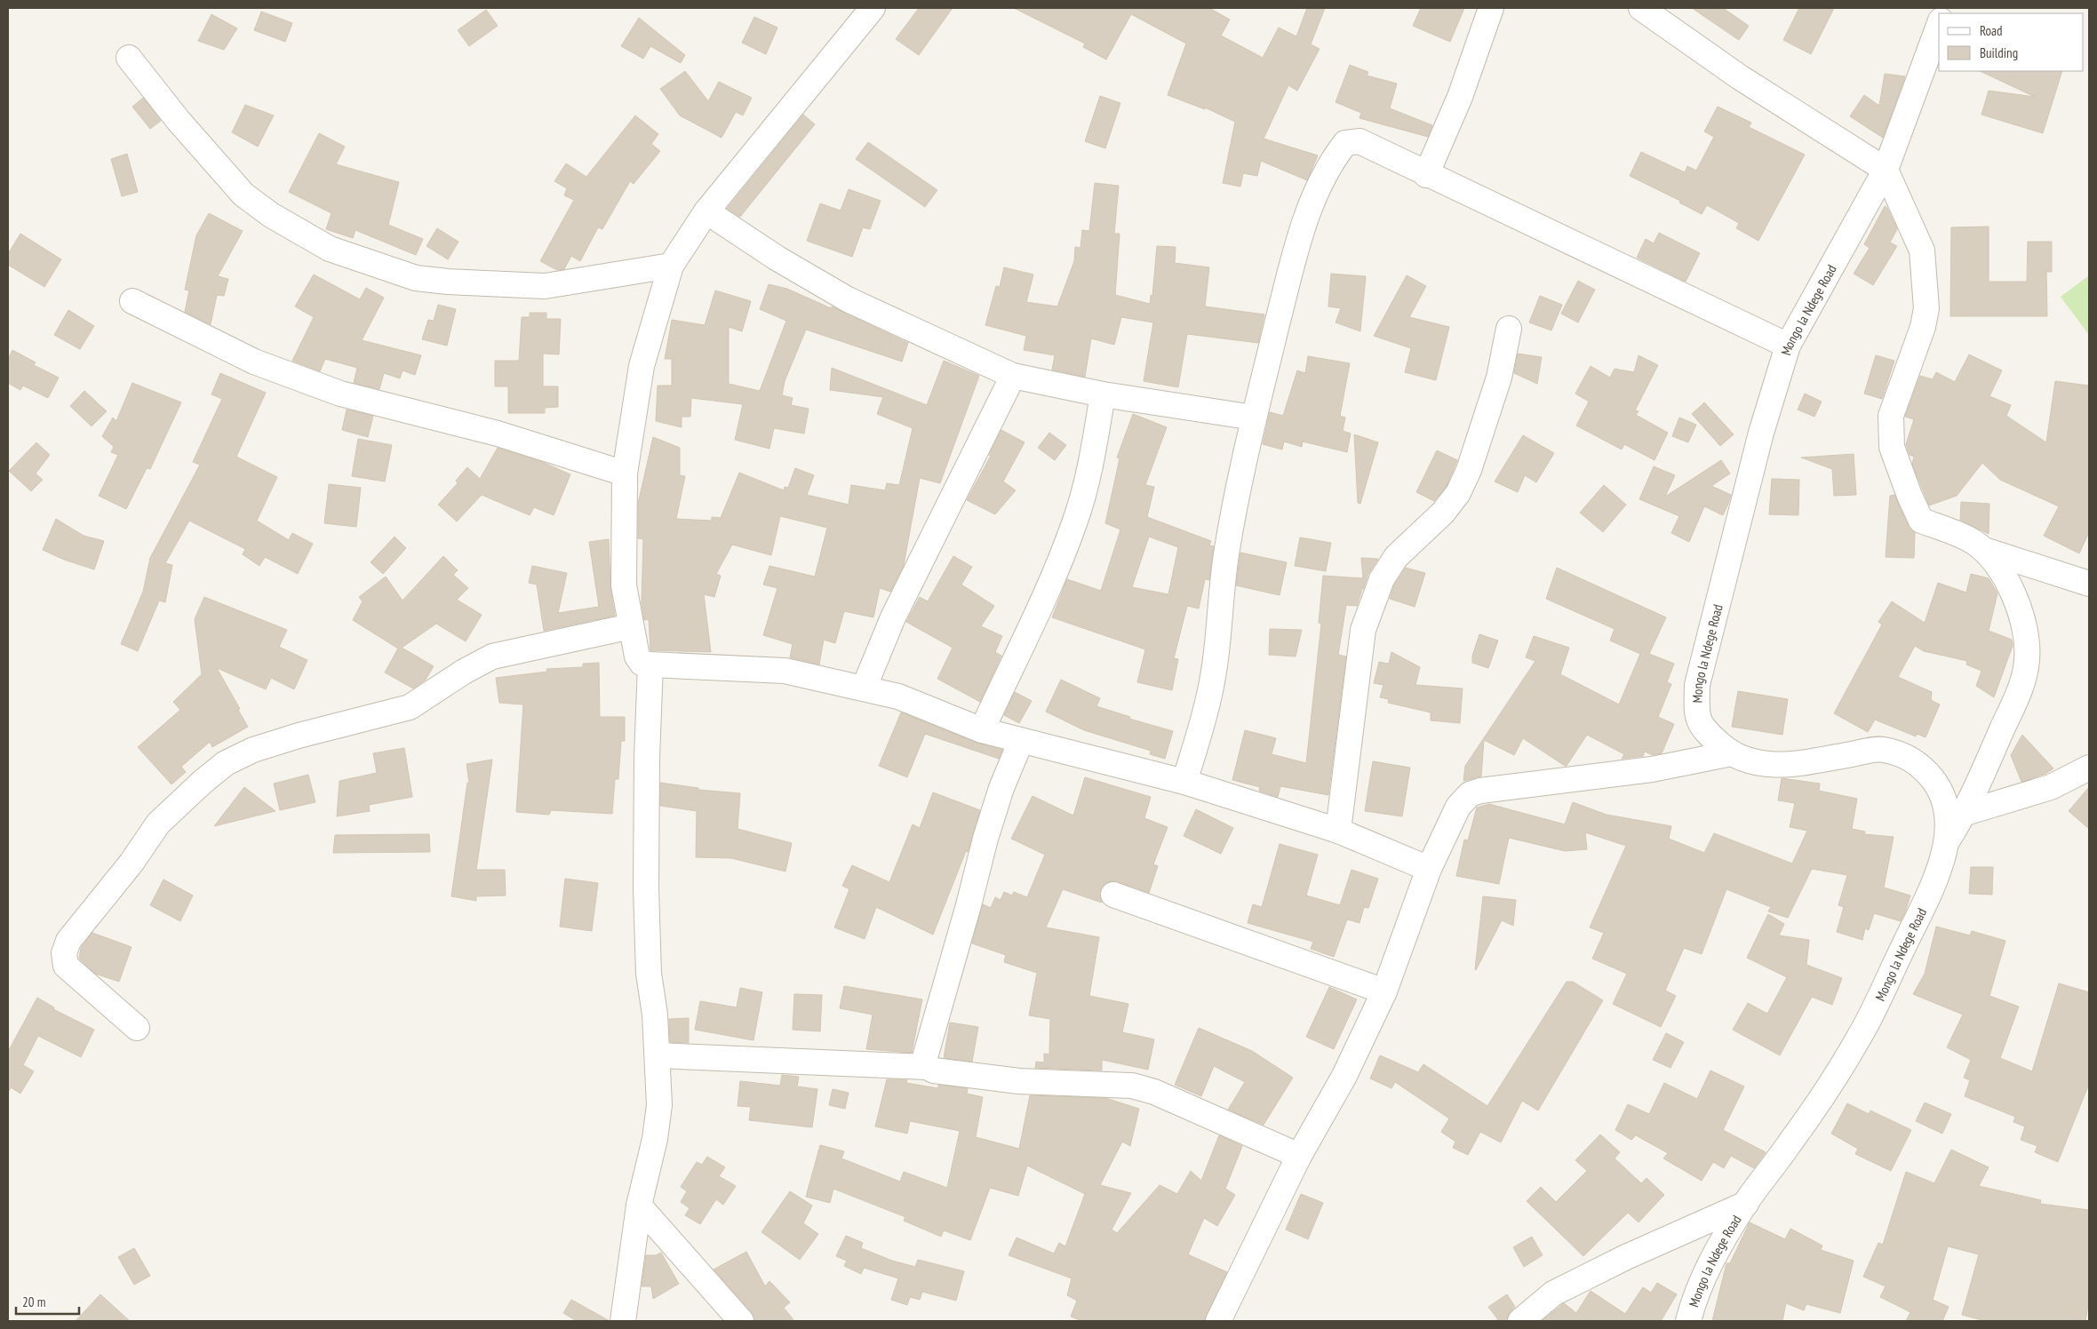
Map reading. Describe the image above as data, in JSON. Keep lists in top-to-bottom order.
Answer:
{
  "streets": {
    "street": ["Mongo la Ndege Road"]
  },
  "legend": ["Road", "Building"],
  "scale_bar": "20 m"
}
